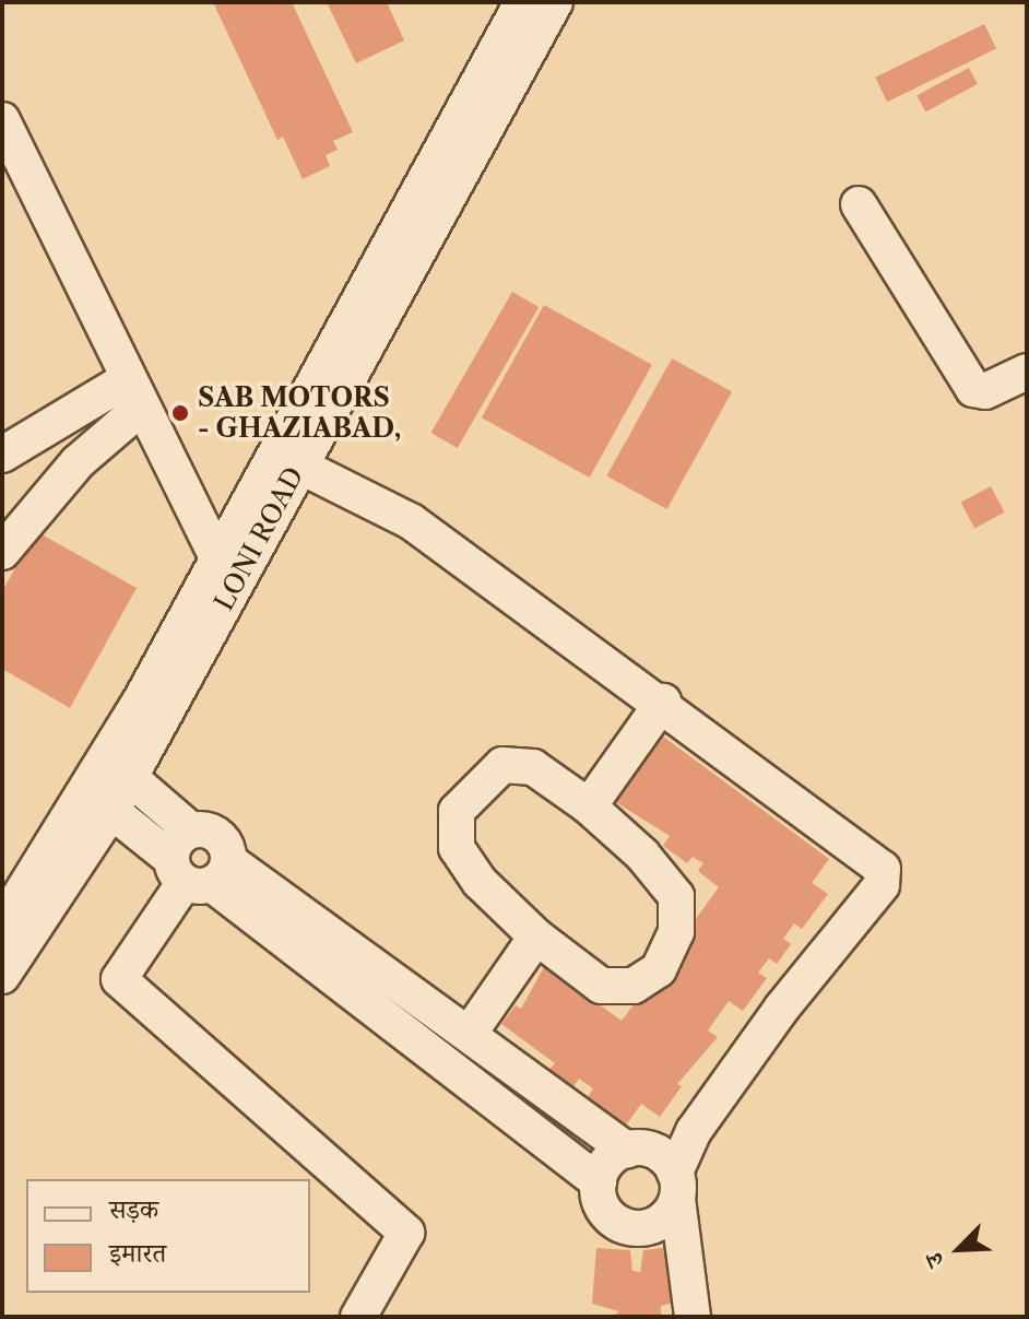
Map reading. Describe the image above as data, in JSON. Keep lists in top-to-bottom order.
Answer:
{
  "streets": {
    "street": ["LONI ROAD"]
  },
  "places": ["SAB MOTORS - GHAZIABAD,"],
  "legend": ["सड़क", "इमारत"],
  "north": "bottom left"
}
